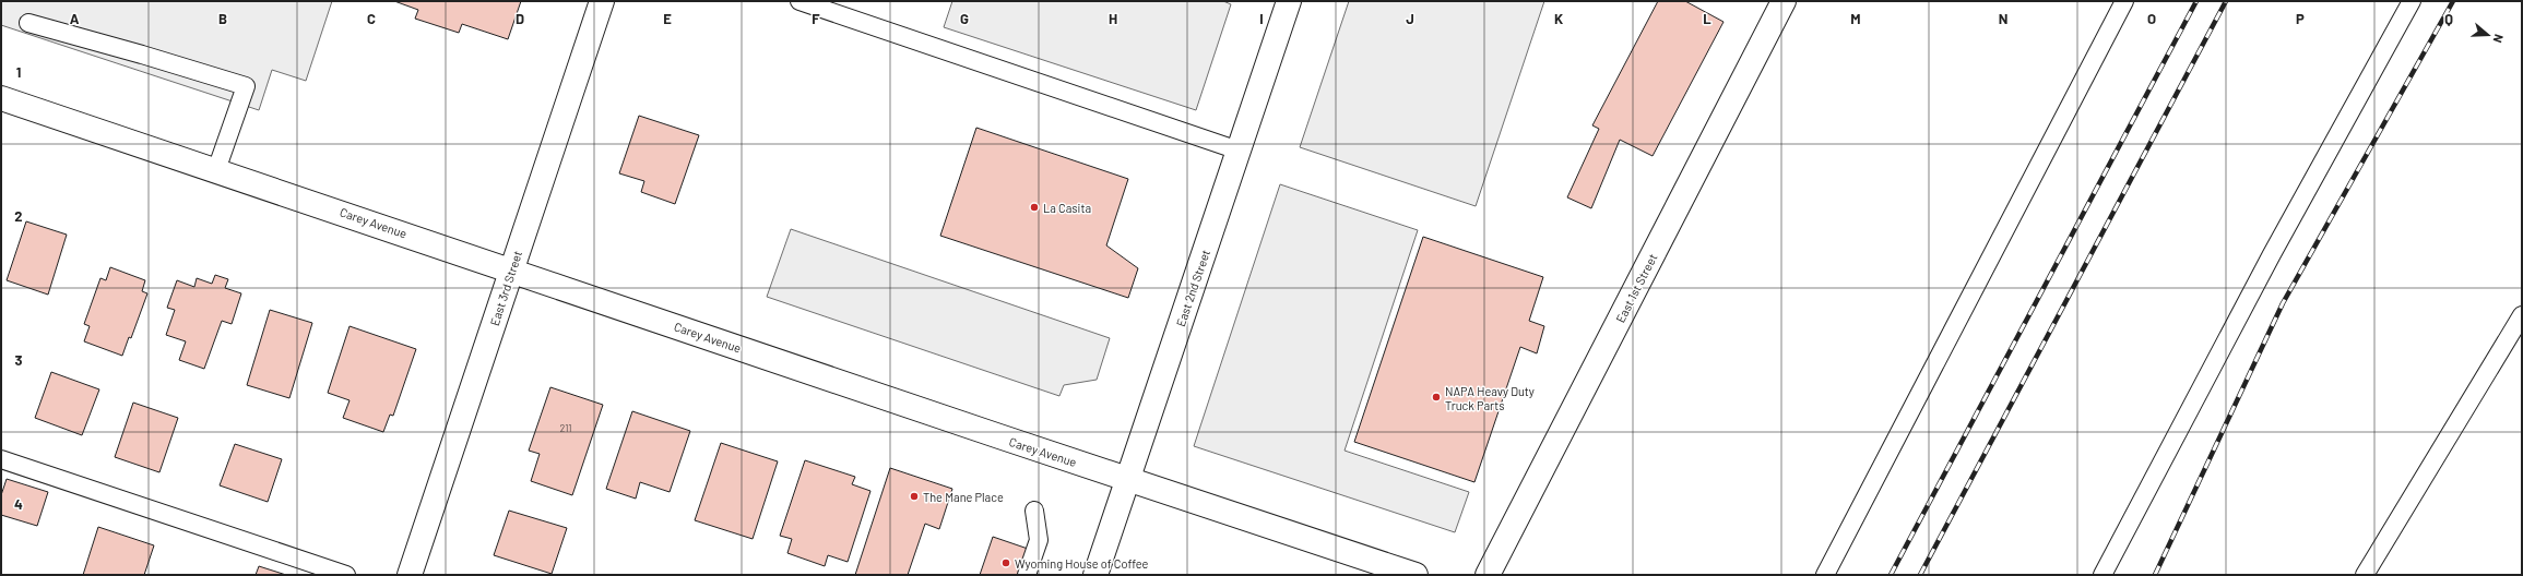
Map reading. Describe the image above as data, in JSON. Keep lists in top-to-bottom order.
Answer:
{
  "streets": {
    "street": [
      "Carey Avenue",
      "East 3rd Street",
      "East 2nd Street",
      "East 1st Street"
    ]
  },
  "crossings": [
    ["Carey Avenue", "East 3rd Street"],
    ["Carey Avenue", "East 2nd Street"]
  ],
  "places": [
    "La Casita",
    "NAPA Heavy Duty Truck Parts",
    "The Mane Place",
    "Wyoming House of Coffee"
  ],
  "house_numbers": ["211"],
  "north": "right",
  "grid": {
    "columns": [
      "A",
      "B",
      "C",
      "D",
      "E",
      "F",
      "G",
      "H",
      "I",
      "J",
      "K",
      "L",
      "M",
      "N",
      "O",
      "P",
      "Q"
    ],
    "rows": [
      "1",
      "2",
      "3",
      "4"
    ]
  }
}
